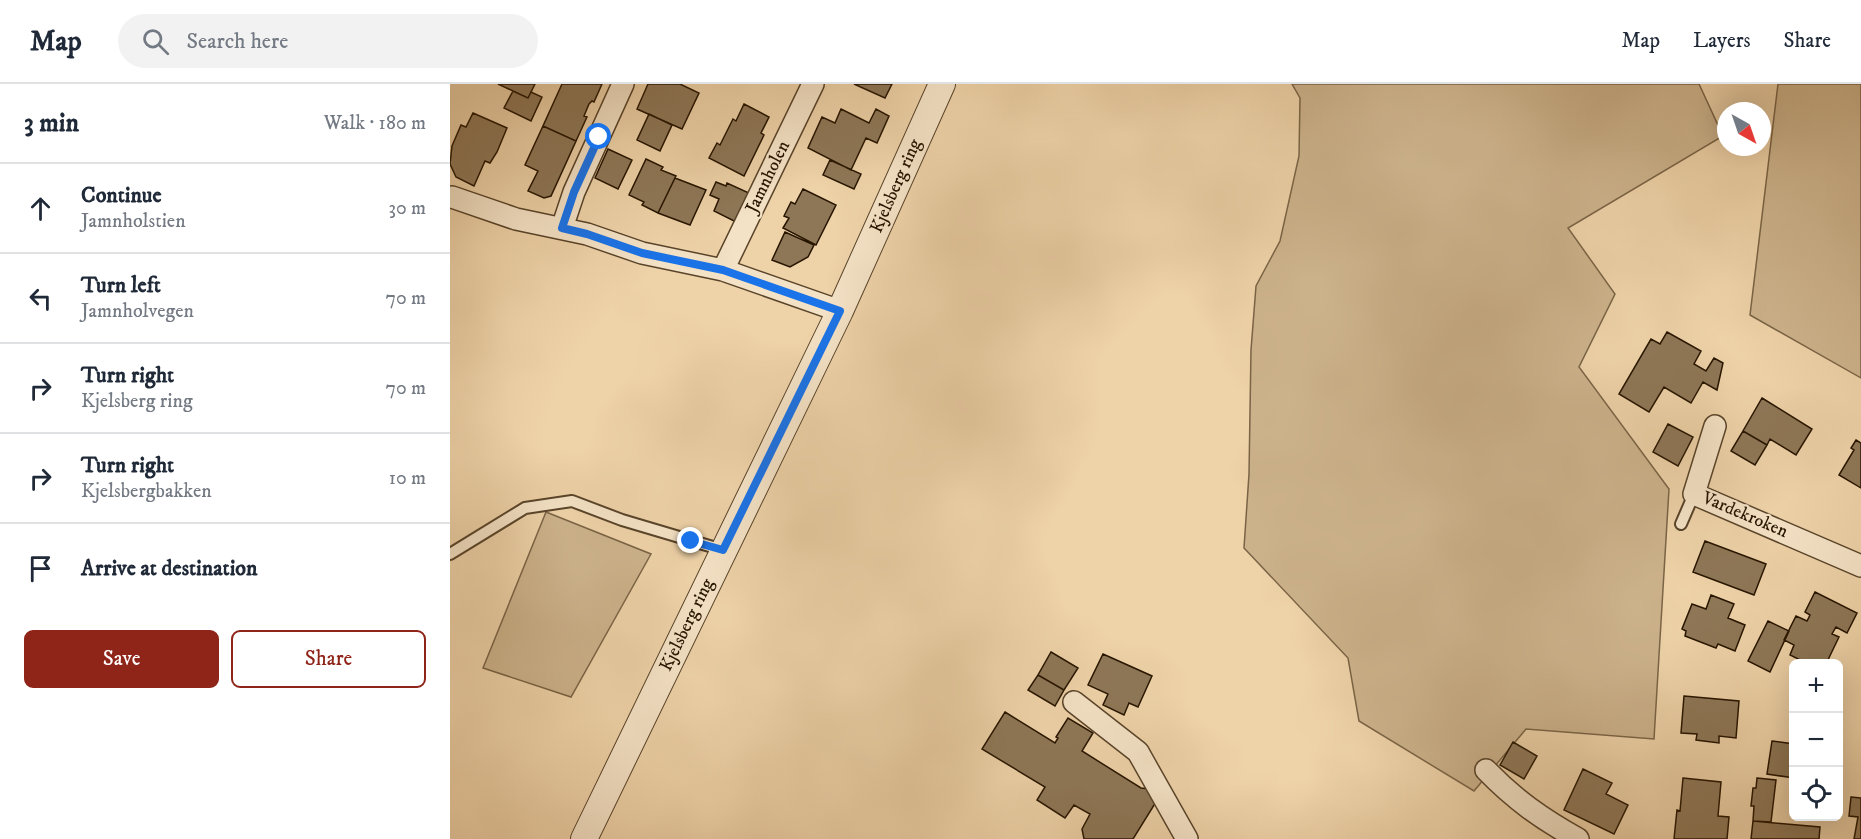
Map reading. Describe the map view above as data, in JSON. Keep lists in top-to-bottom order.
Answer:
{
  "streets": {
    "street": ["Jamnholen", "Kjelsberg ring", "Vardekroken"]
  },
  "north": "bottom right",
  "page": {
    "header": "Map",
    "search": "Search here",
    "nav": ["Map", "Layers", "Share"],
    "heading": ["3 min", "Walk · 180 m"],
    "list": [
      ["Continue", "Jamnholstien", "30 m"],
      ["Turn left", "Jamnholvegen", "70 m"],
      ["Turn right", "Kjelsberg ring", "70 m"],
      ["Turn right", "Kjelsbergbakken", "10 m"],
      "Arrive at destination"
    ],
    "buttons": ["Save", "Share"],
    "map_buttons": ["+", "−"]
  }
}
